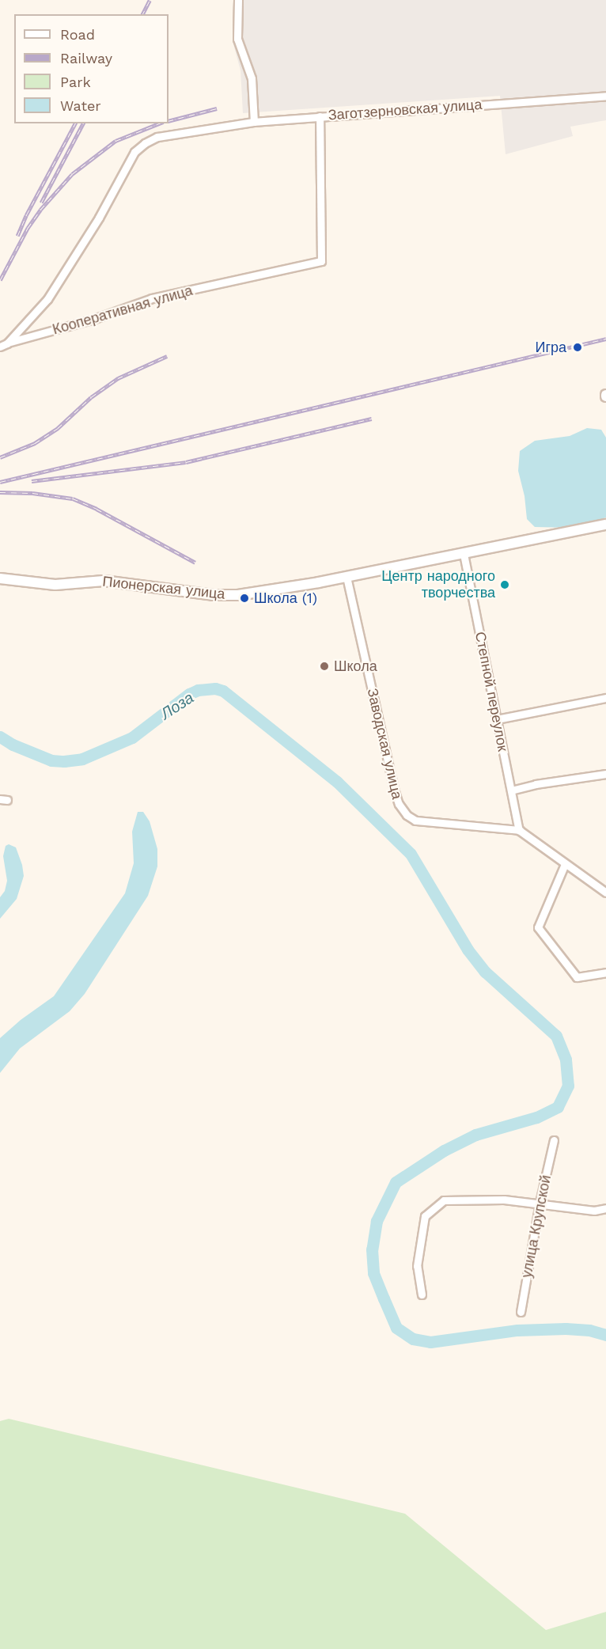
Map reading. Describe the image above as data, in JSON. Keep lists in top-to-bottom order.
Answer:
{
  "streets": {
    "street": [
      "Заготзерновская улица",
      "Кооперативная улица",
      "Пионерская улица",
      "Степной переулок",
      "Заводская улица",
      "улица Крупской"
    ]
  },
  "crossings": [
    ["Заготзерновская улица", "Кооперативная улица"],
    ["Пионерская улица", "Степной переулок"],
    ["Пионерская улица", "Заводская улица"],
    ["Степной переулок", "Заводская улица"]
  ],
  "water": ["Лоза"],
  "places": [
    "Игра",
    "Центр народного творчества",
    "Школа (1)",
    "Школа"
  ],
  "legend": [
    "Road",
    "Railway",
    "Park",
    "Water"
  ]
}
